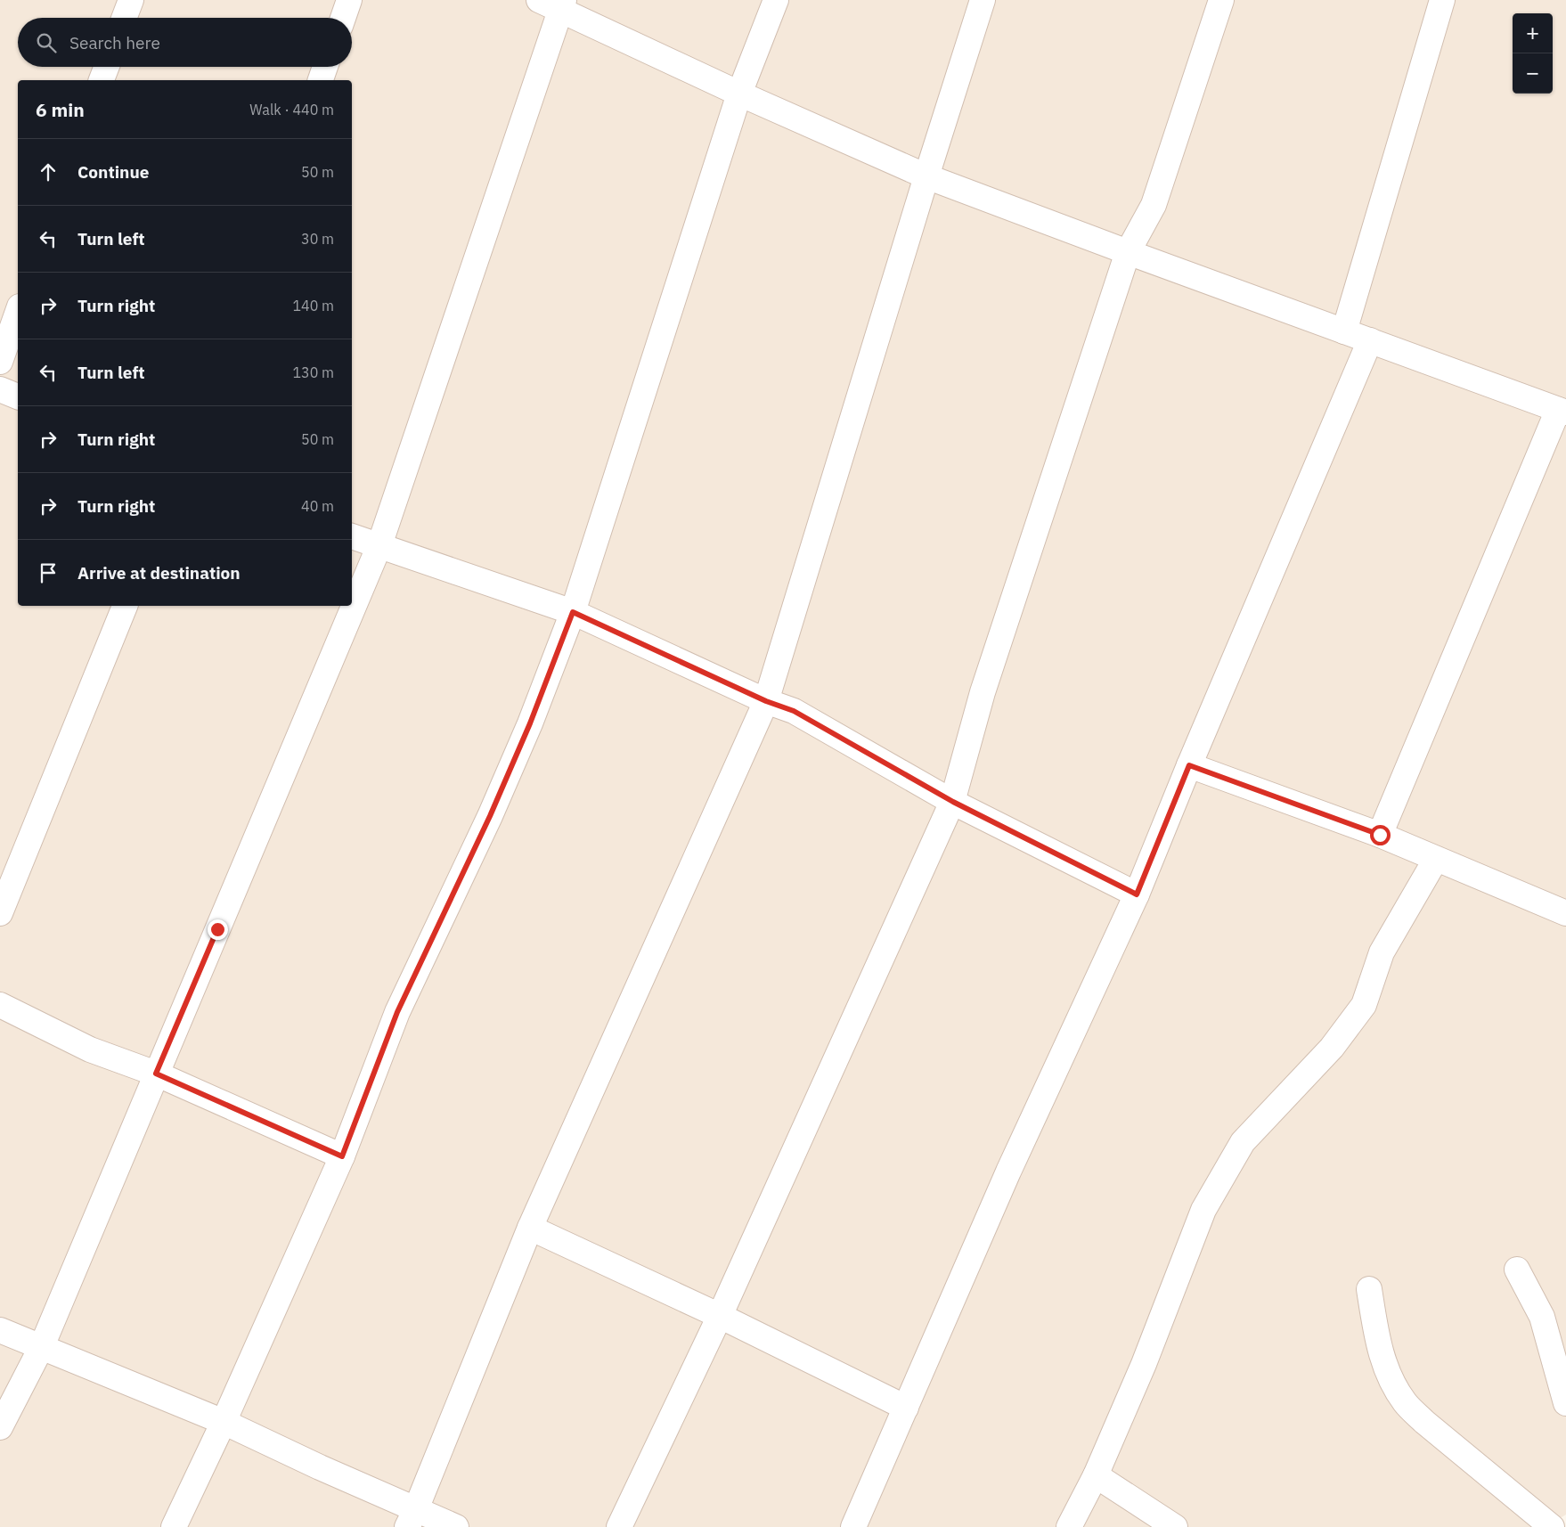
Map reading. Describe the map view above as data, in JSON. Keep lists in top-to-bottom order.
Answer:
{
  "page": {
    "map_buttons": ["+", "−"],
    "search": "Search here",
    "heading": ["6 min", "Walk · 440 m"],
    "list": [
      ["Continue", "50 m"],
      ["Turn left", "30 m"],
      ["Turn right", "140 m"],
      ["Turn left", "130 m"],
      ["Turn right", "50 m"],
      ["Turn right", "40 m"],
      "Arrive at destination"
    ]
  }
}
